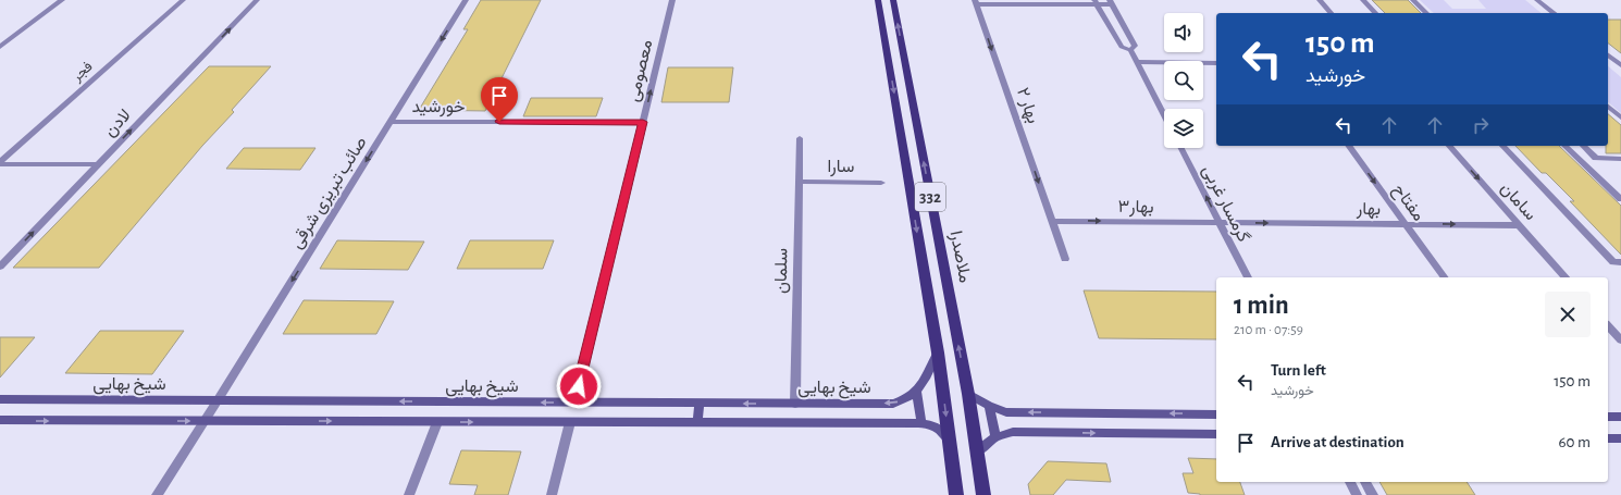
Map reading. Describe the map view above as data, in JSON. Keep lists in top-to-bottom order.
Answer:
{
  "streets": {
    "main road": ["332", "ملاصدرا", "شیخ بهایی"],
    "street": [
      "معصومی",
      "فجر",
      "بهار ۲",
      "خورشید",
      "لادن",
      "سارا",
      "صائب تبریزی شرقی",
      "سامان",
      "مفتاح",
      "گرمسار غربی",
      "بهار۳",
      "بهار",
      "سلمان"
    ]
  },
  "crossings": [
    ["معصومی", "خورشید"],
    ["معصومی", "شیخ بهایی"],
    ["فجر", "لادن"],
    ["بهار ۲", "بهار۳"],
    ["خورشید", "صائب تبریزی شرقی"],
    ["سارا", "سلمان"],
    ["صائب تبریزی شرقی", "شیخ بهایی"],
    ["332", "شیخ بهایی"],
    ["سامان", "بهار"],
    ["مفتاح", "بهار"],
    ["گرمسار غربی", "بهار۳"],
    ["گرمسار غربی", "بهار"],
    ["بهار۳", "بهار"],
    ["سلمان", "شیخ بهایی"]
  ],
  "one_way": [
    "بهار ۲",
    "لادن",
    "صائب تبریزی شرقی",
    "مفتاح",
    "گرمسار غربی",
    "بهار۳",
    "بهار"
  ],
  "page": {
    "turn": ["150 m", "خورشید"],
    "heading": ["1 min", "210 m · 07:59"],
    "list": [
      {
        "name": "Turn left",
        "note": "خورشید",
        "value": "150 m"
      },
      {
        "name": "Arrive at destination",
        "value": "60 m"
      }
    ]
  }
}
